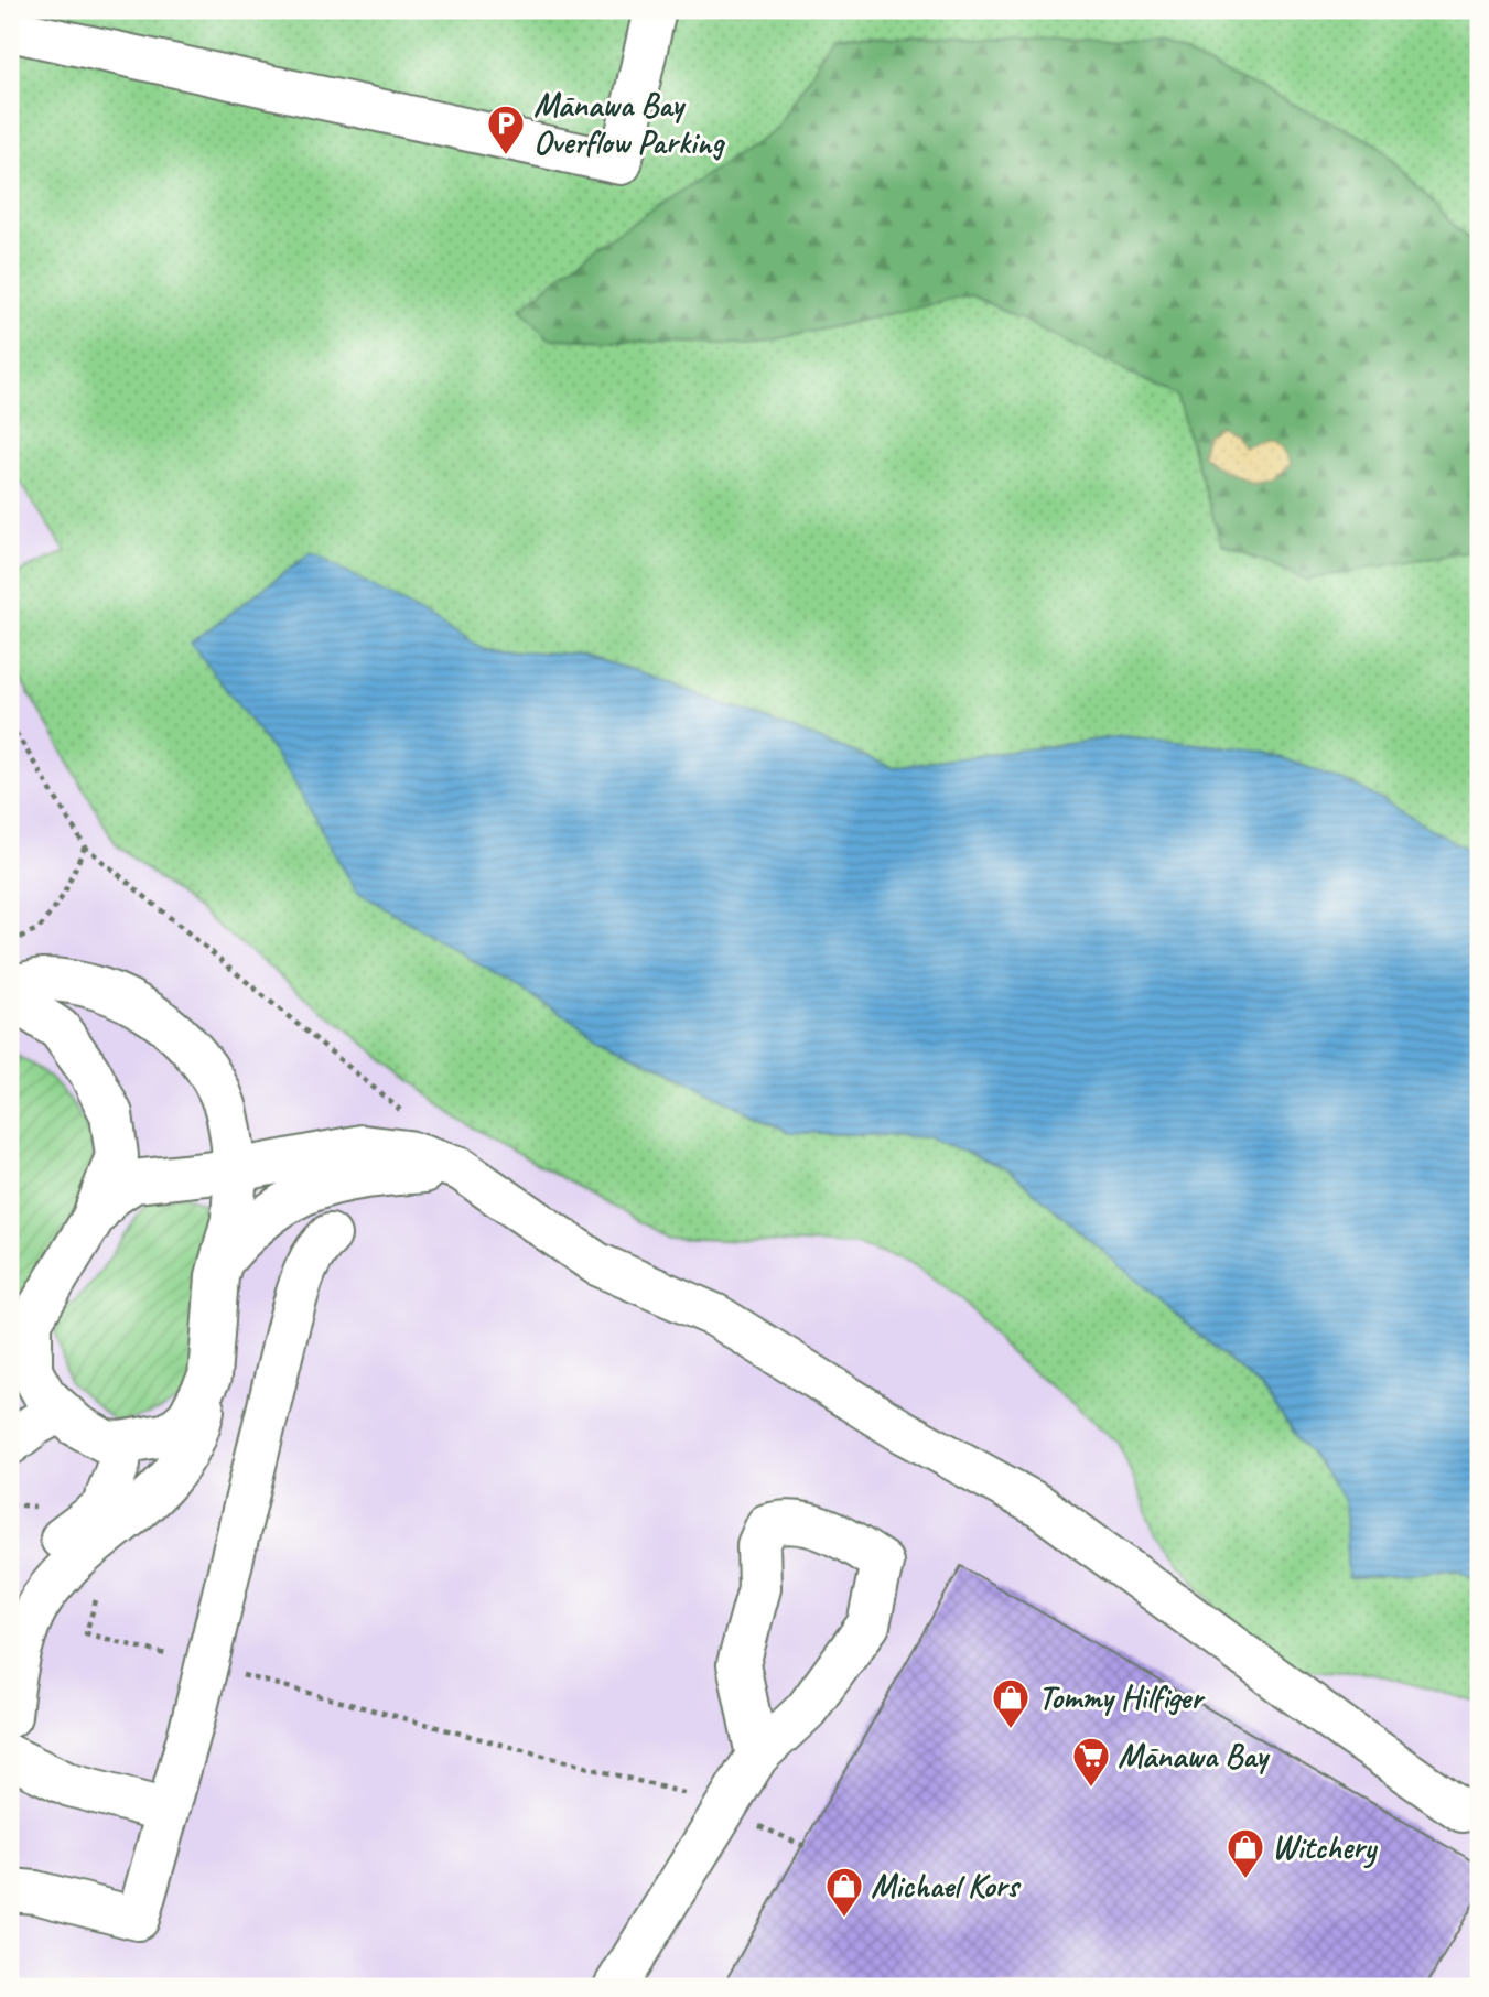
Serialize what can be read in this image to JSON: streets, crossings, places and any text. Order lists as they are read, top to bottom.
{
  "places": {
    "parking": ["Mānawa Bay Overflow Parking"],
    "shop": ["Tommy Hilfiger", "Witchery", "Michael Kors"],
    "supermarket": ["Mānawa Bay"]
  }
}
